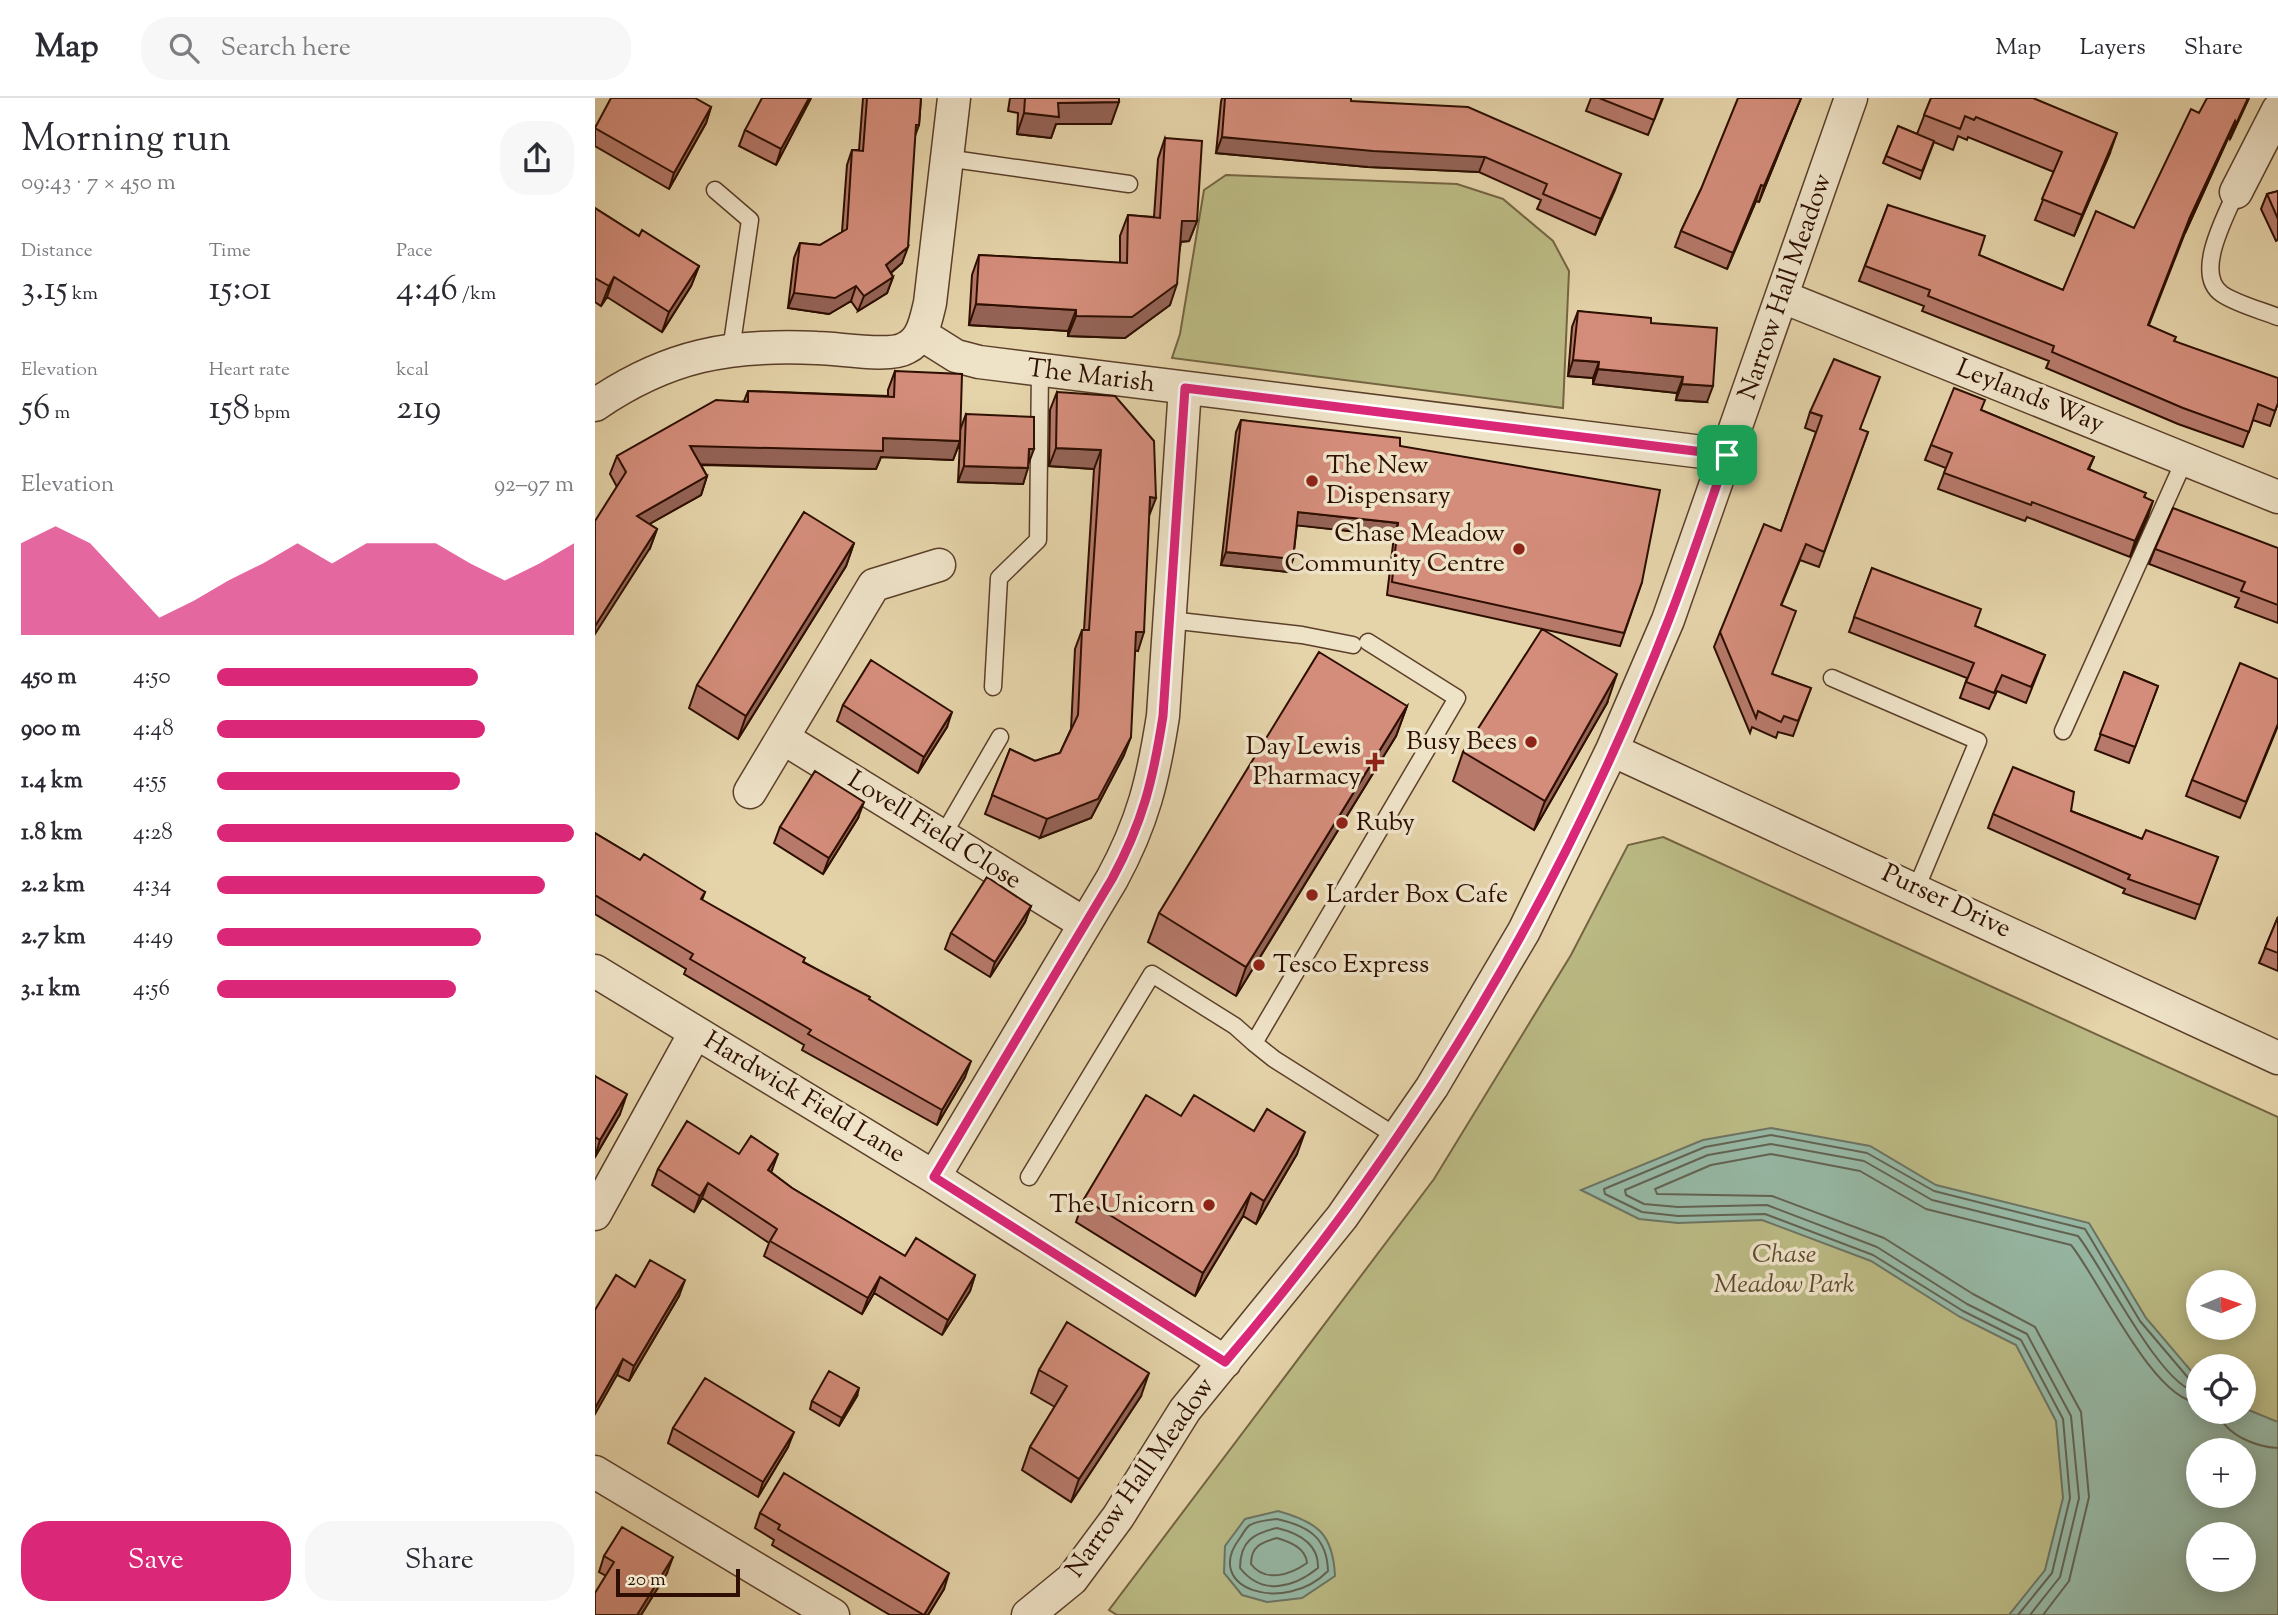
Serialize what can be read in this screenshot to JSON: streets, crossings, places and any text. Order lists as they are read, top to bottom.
{
  "streets": {
    "street": [
      "Narrow Hall Meadow",
      "The Marish",
      "Leylands Way",
      "Lovell Field Close",
      "Purser Drive",
      "Hardwick Field Lane"
    ]
  },
  "crossings": [
    ["Narrow Hall Meadow", "The Marish"],
    ["Narrow Hall Meadow", "Leylands Way"],
    ["Narrow Hall Meadow", "Purser Drive"],
    ["Narrow Hall Meadow", "Hardwick Field Lane"]
  ],
  "parks": ["Chase Meadow Park"],
  "places": {
    "other": [
      "The New Dispensary",
      "Chase Meadow Community Centre",
      "Busy Bees",
      "Ruby",
      "Larder Box Cafe",
      "Tesco Express",
      "The Unicorn"
    ],
    "health": ["Day Lewis Pharmacy"]
  },
  "scale_bar": "20 m",
  "north": "right",
  "page": {
    "header": "Map",
    "search": "Search here",
    "nav": ["Map", "Layers", "Share"],
    "heading": ["Morning run", "09:43 · 7 × 450 m"],
    "stats": [
      ["Distance", "3.15 km"],
      ["Time", "15:01"],
      ["Pace", "4:46 /km"],
      ["Elevation", "56 m"],
      ["Heart rate", "158 bpm"],
      ["kcal", "219"]
    ],
    "chart": ["Elevation", "92–97 m"],
    "list": [
      {
        "name": "450 m",
        "note": "4:50"
      },
      {
        "name": "900 m",
        "note": "4:48"
      },
      {
        "name": "1.4 km",
        "note": "4:55"
      },
      {
        "name": "1.8 km",
        "note": "4:28"
      },
      {
        "name": "2.2 km",
        "note": "4:34"
      },
      {
        "name": "2.7 km",
        "note": "4:49"
      },
      {
        "name": "3.1 km",
        "note": "4:56"
      }
    ],
    "map_buttons": ["+", "−"],
    "buttons": ["Save", "Share"],
    "scale": "20 m"
  }
}
